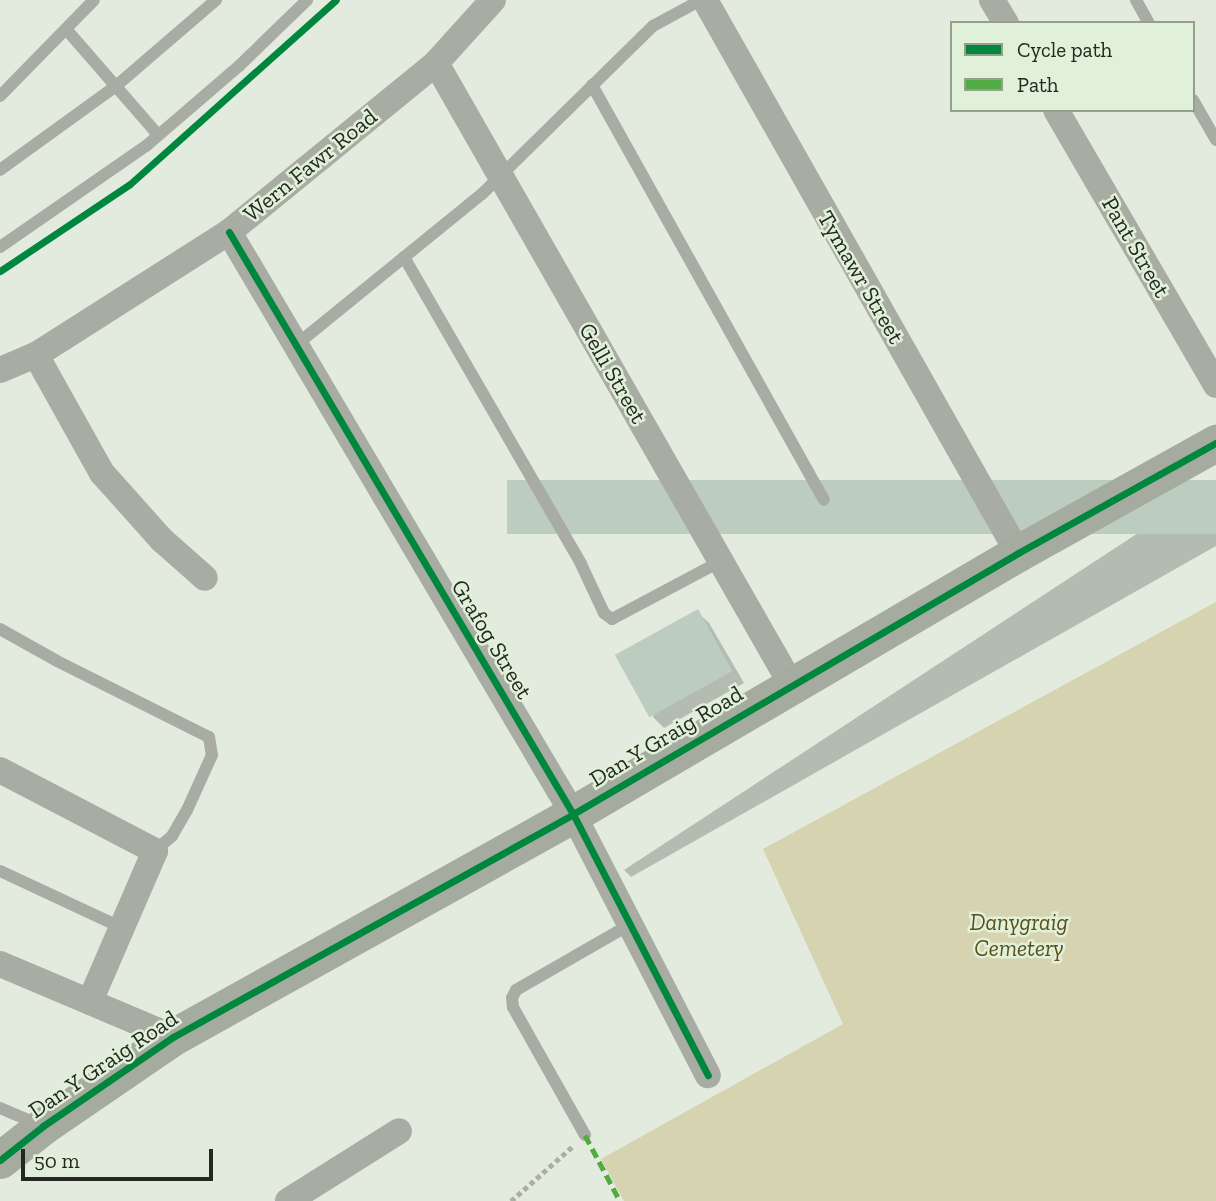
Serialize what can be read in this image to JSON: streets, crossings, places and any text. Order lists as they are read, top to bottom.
{
  "streets": {
    "street": [
      "Wern Fawr Road",
      "Pant Street",
      "Tymawr Street",
      "Gelli Street",
      "Grafog Street",
      "Dan Y Graig Road"
    ]
  },
  "crossings": [
    ["Wern Fawr Road", "Gelli Street"],
    ["Wern Fawr Road", "Grafog Street"],
    ["Tymawr Street", "Dan Y Graig Road"],
    ["Gelli Street", "Dan Y Graig Road"],
    ["Grafog Street", "Dan Y Graig Road"]
  ],
  "parks": ["Danygraig Cemetery"],
  "legend": ["Cycle path", "Path"],
  "scale_bar": "50 m"
}
